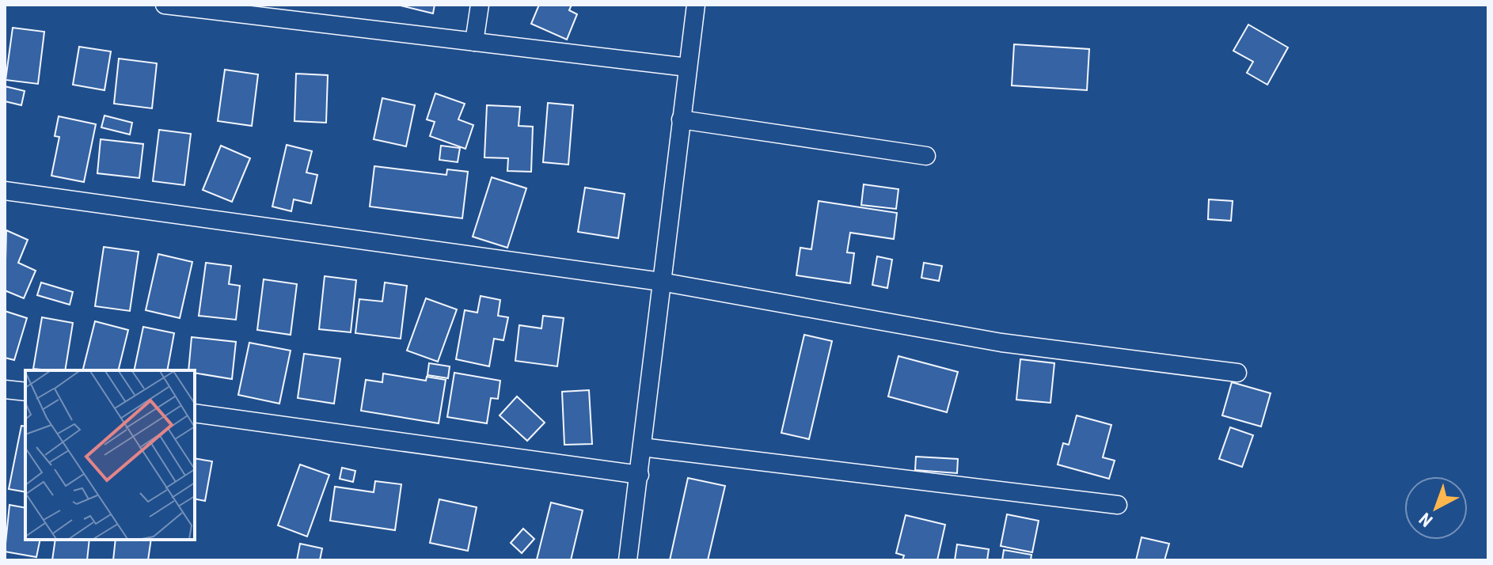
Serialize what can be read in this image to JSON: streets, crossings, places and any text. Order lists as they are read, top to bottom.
{
  "north": "bottom left"
}
